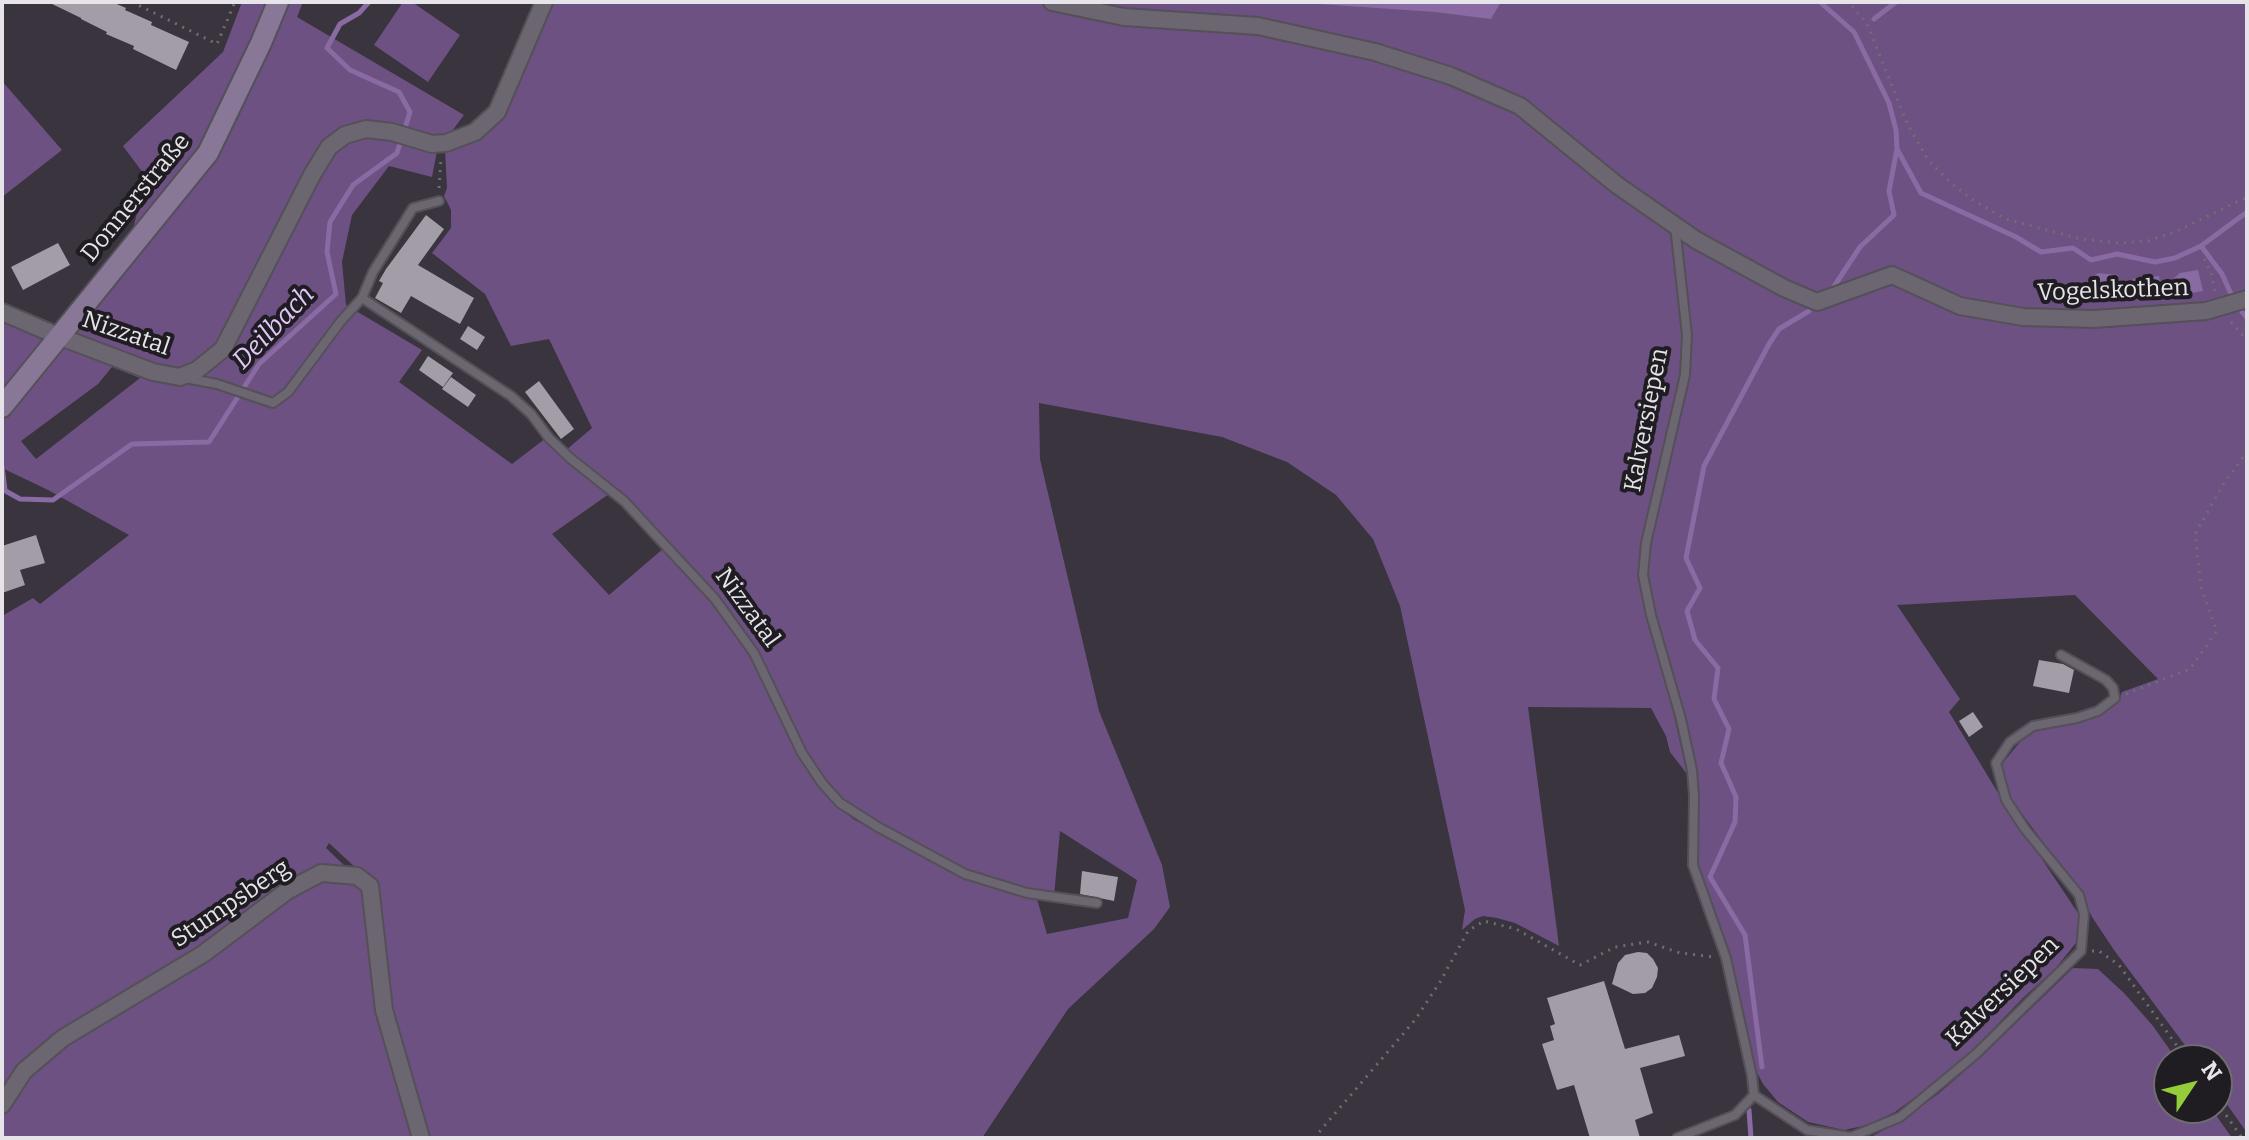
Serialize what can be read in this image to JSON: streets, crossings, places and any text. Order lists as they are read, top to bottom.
{
  "streets": {
    "main road": ["Donnerstraße"],
    "street": ["Vogelskothen", "Nizzatal", "Stumpsberg"],
    "lane": ["Kalversiepen"]
  },
  "crossings": [
    ["Donnerstraße", "Nizzatal"],
    ["Vogelskothen", "Kalversiepen"]
  ],
  "water": ["Deilbach"],
  "north": "top right"
}
